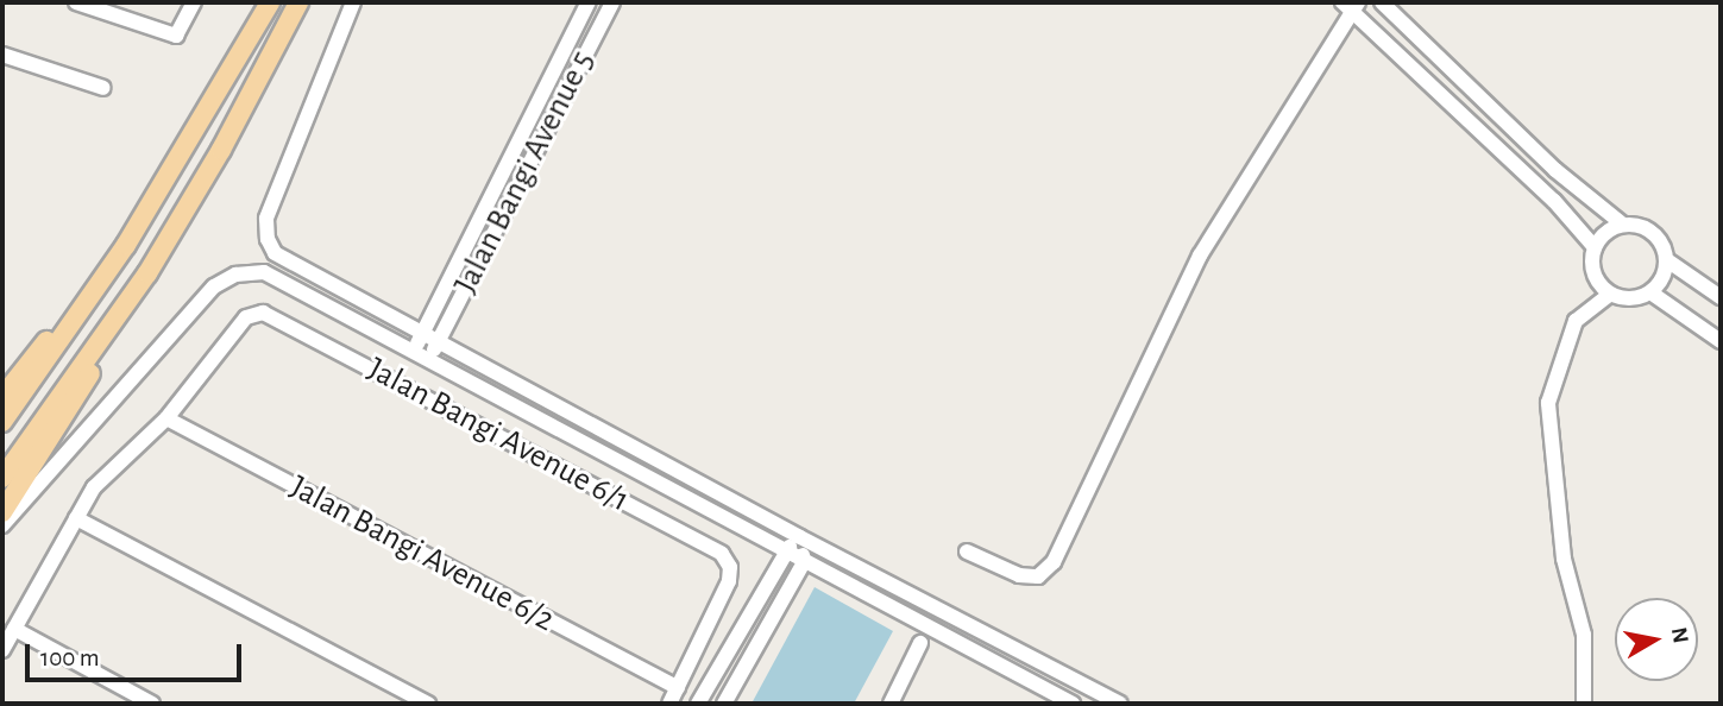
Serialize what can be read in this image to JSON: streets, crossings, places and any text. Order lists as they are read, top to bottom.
{
  "streets": {
    "street": ["Jalan Bangi Avenue 5", "Jalan Bangi Avenue 6/1", "Jalan Bangi Avenue 6/2"]
  },
  "crossings": [
    ["Jalan Bangi Avenue 6/1", "Jalan Bangi Avenue 6/2"]
  ],
  "scale_bar": "100 m",
  "north": "right"
}
